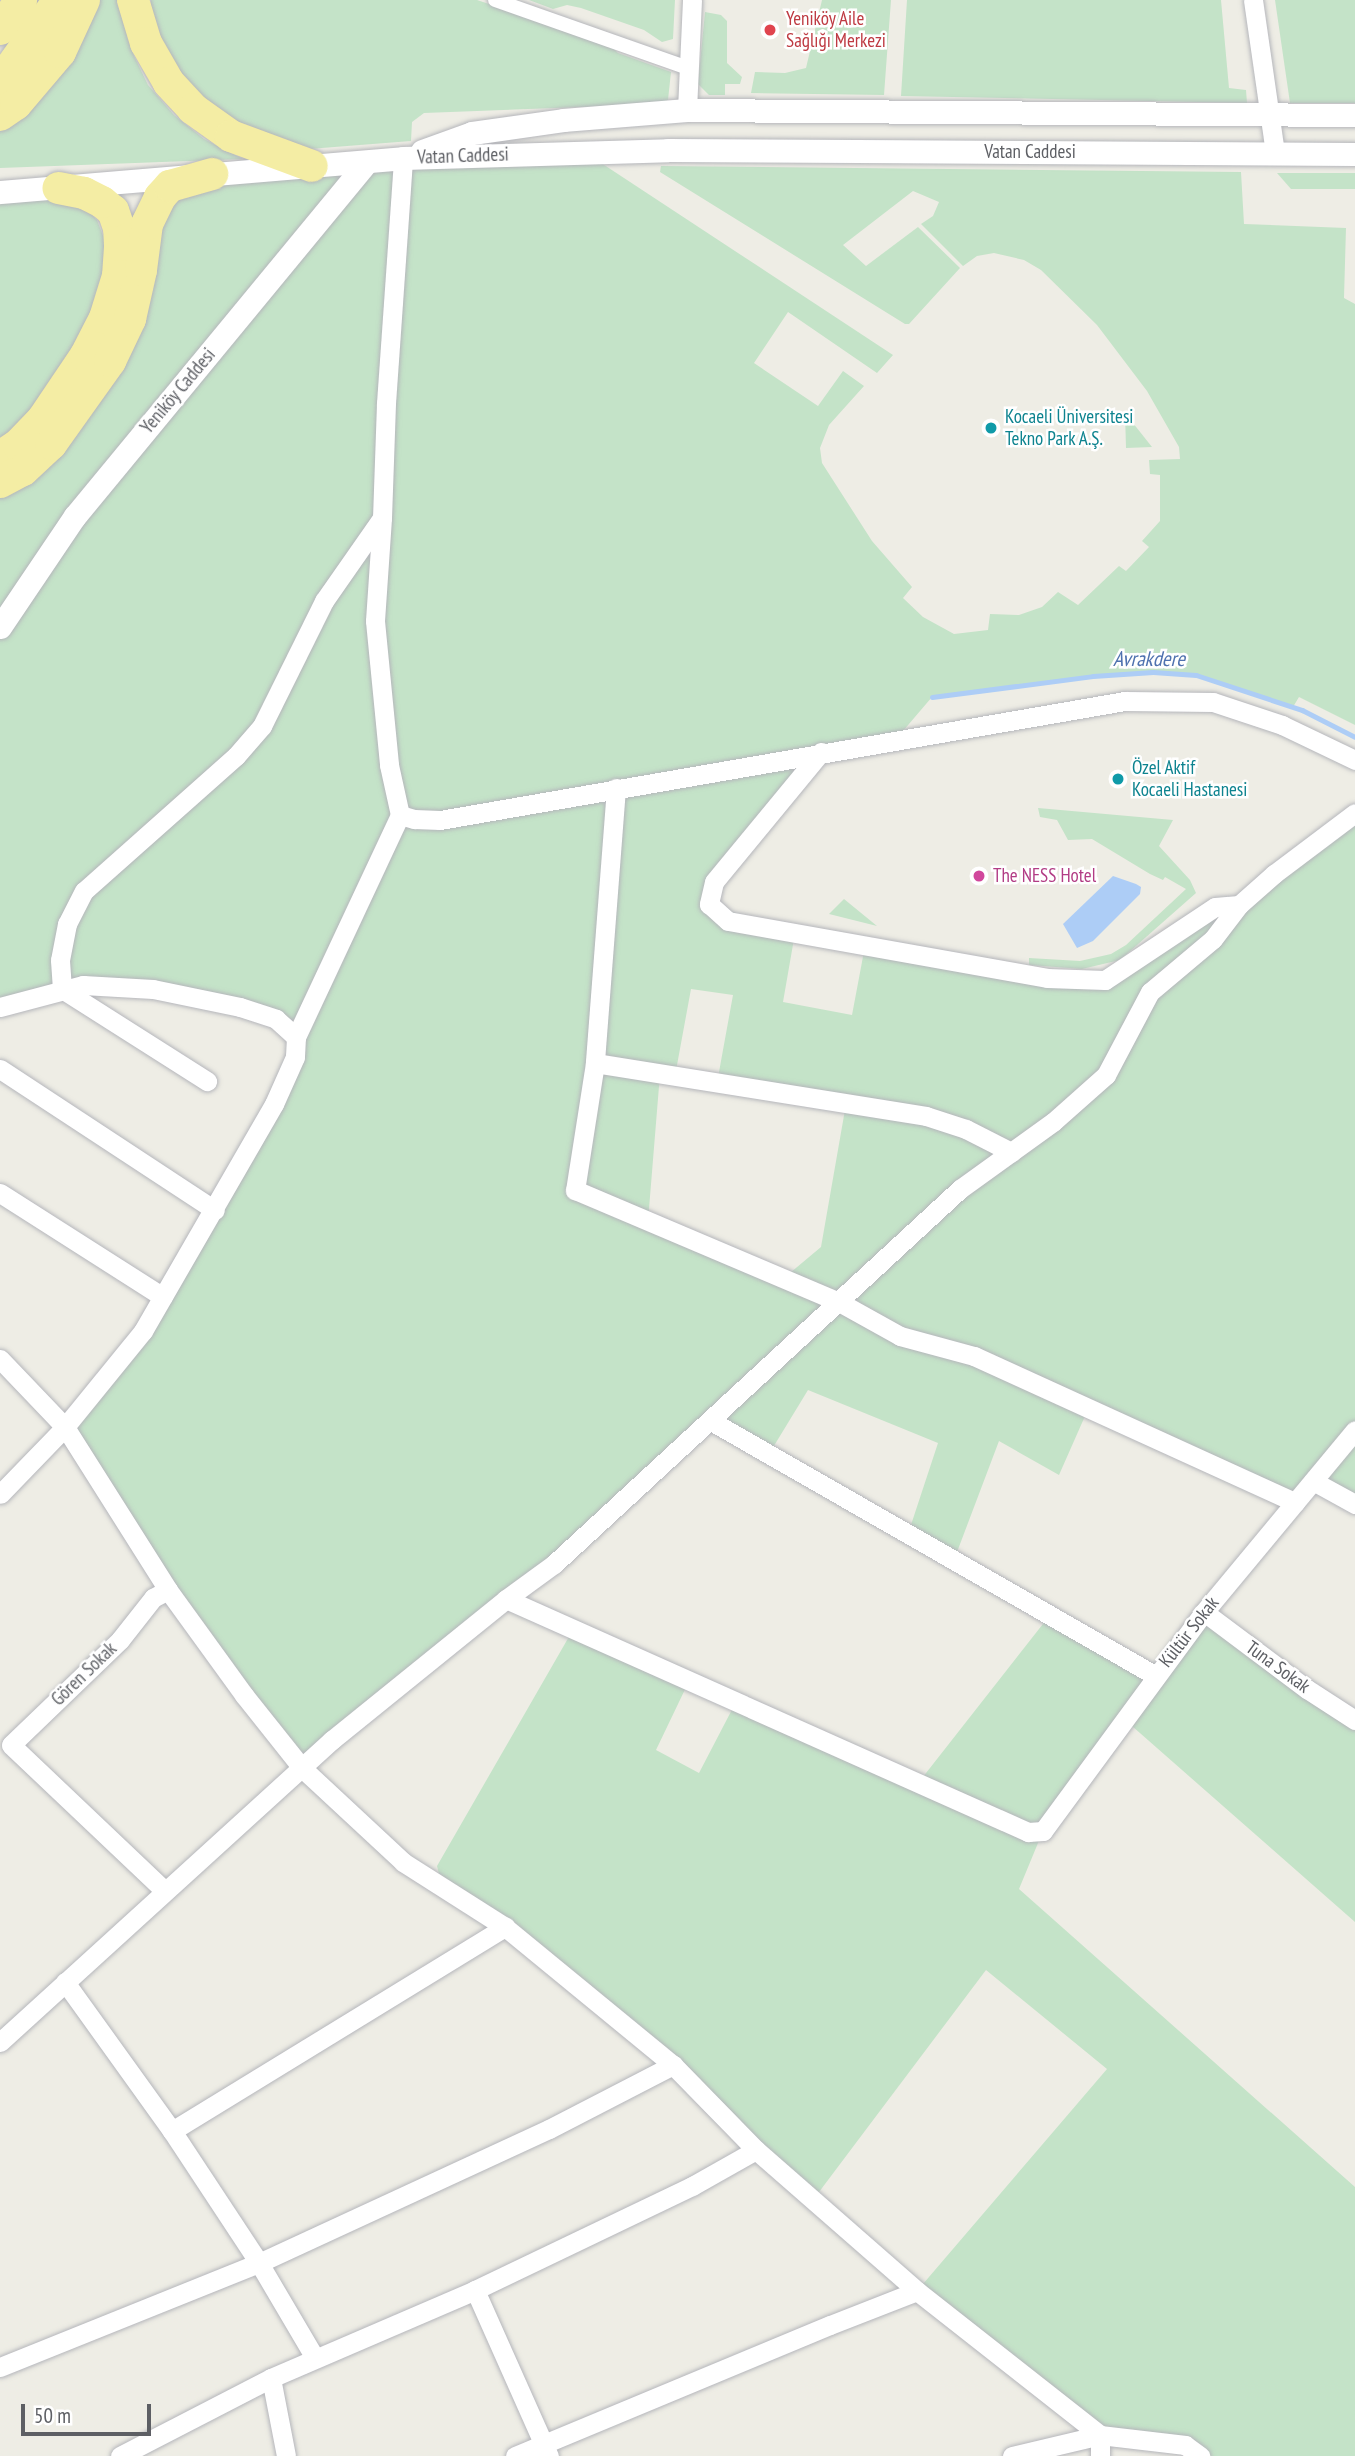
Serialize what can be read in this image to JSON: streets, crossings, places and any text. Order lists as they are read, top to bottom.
{
  "streets": {
    "street": [
      "Vatan Caddesi",
      "Yeniköy Caddesi",
      "Kültür Sokak",
      "Tuna Sokak",
      "Gören Sokak"
    ]
  },
  "crossings": [
    ["Kültür Sokak", "Tuna Sokak"]
  ],
  "water": ["Avrakdere"],
  "places": [
    "Yeniköy Aile Sağlığı Merkezi",
    "Kocaeli Üniversitesi Tekno Park A.Ş.",
    "Özel Aktif Kocaeli Hastanesi",
    "The NESS Hotel"
  ],
  "scale_bar": "50 m"
}
